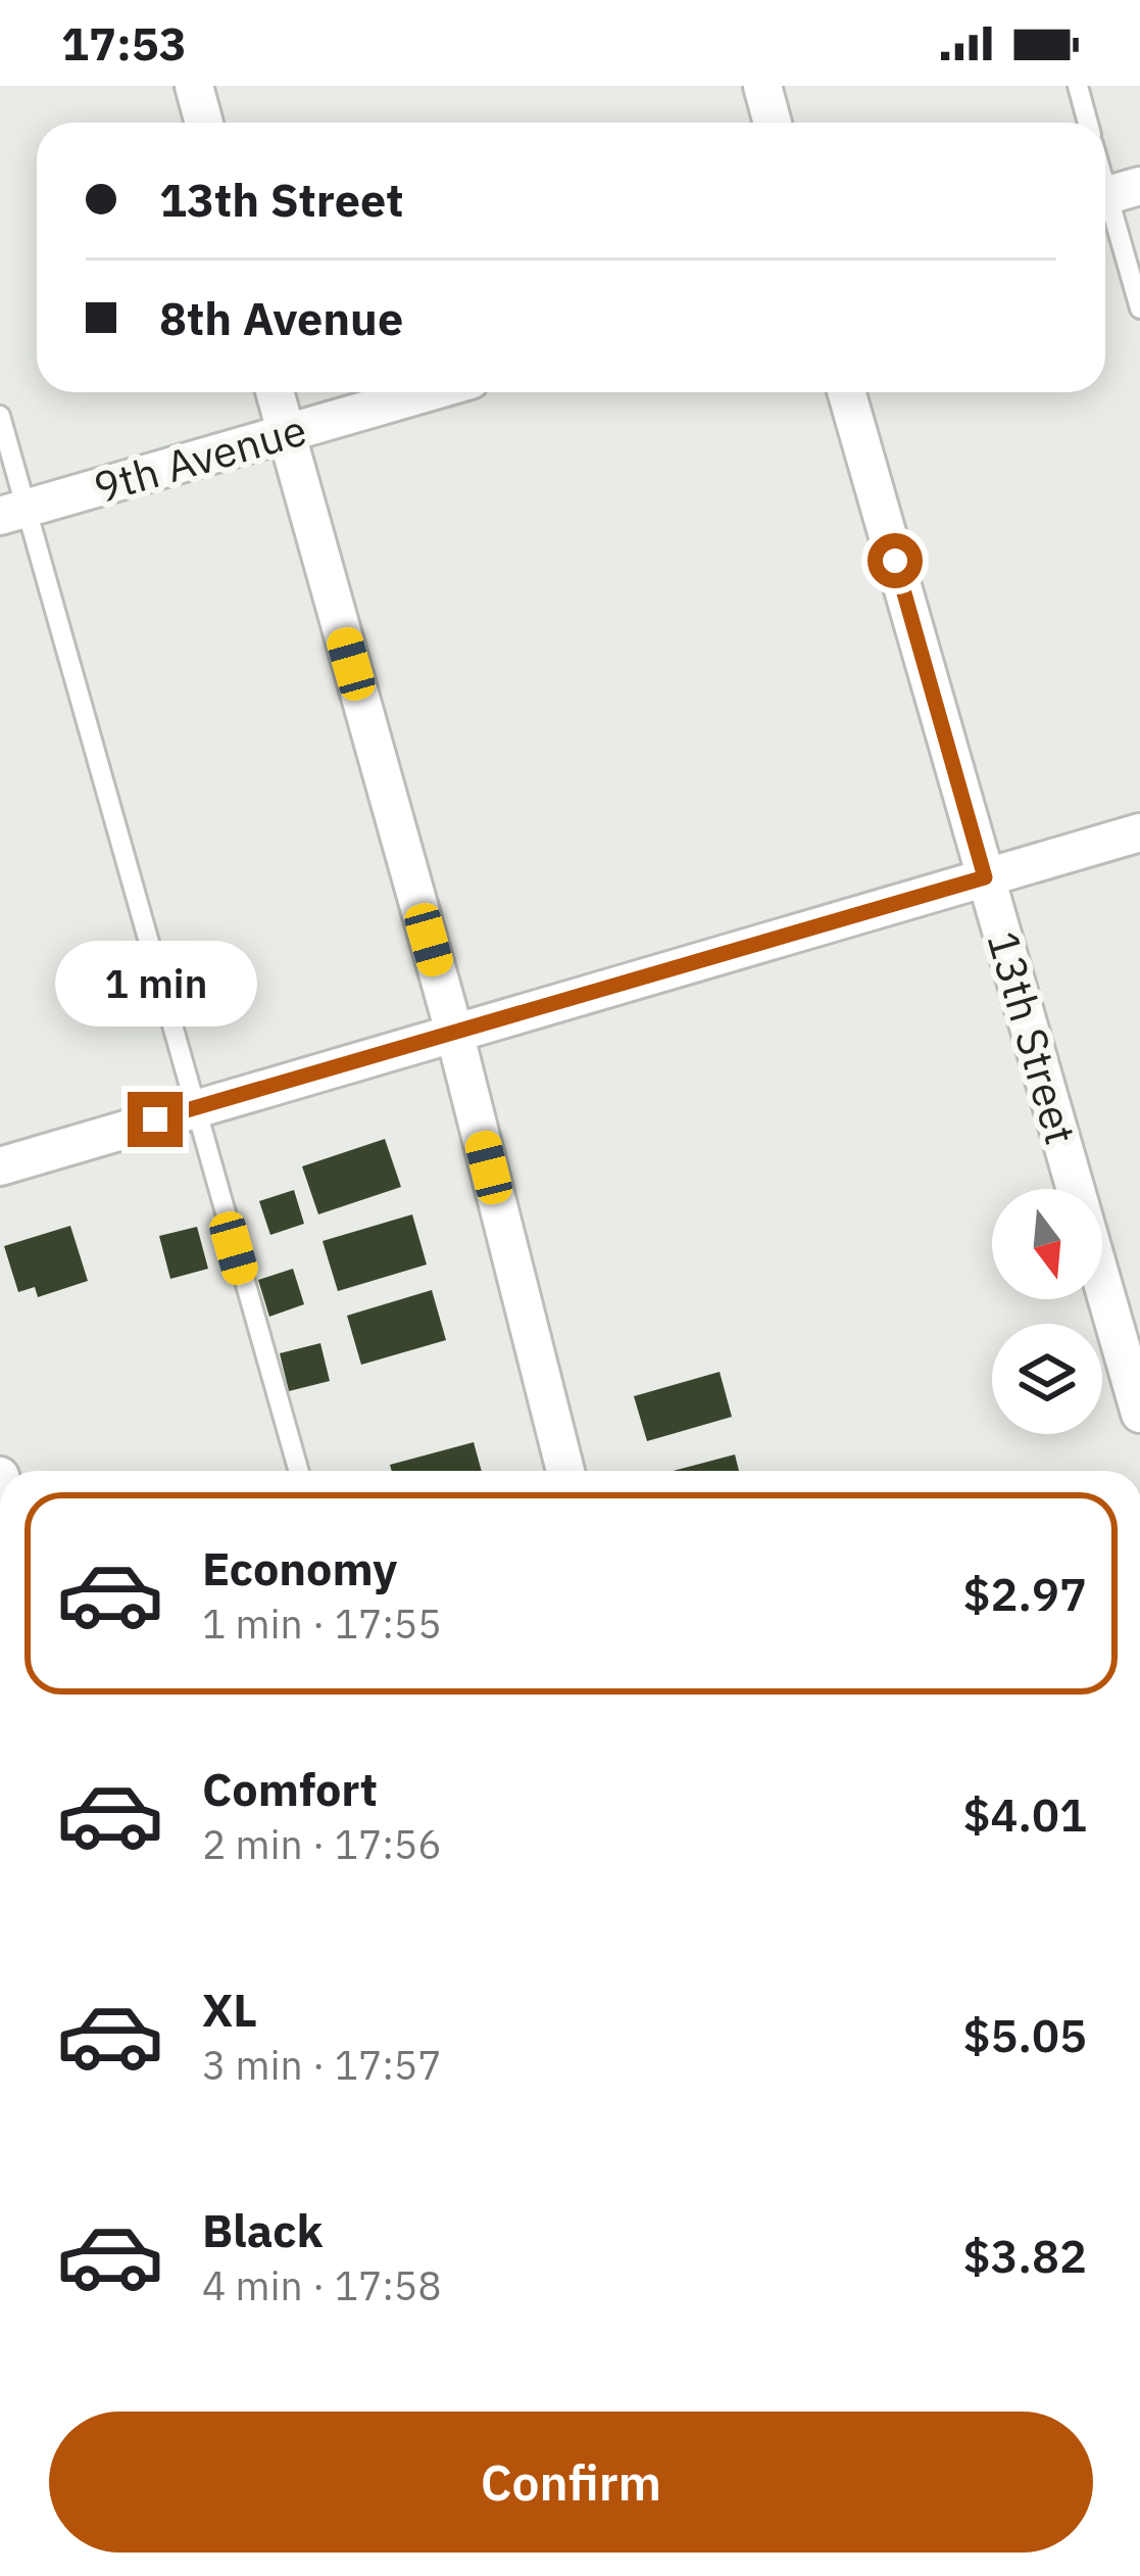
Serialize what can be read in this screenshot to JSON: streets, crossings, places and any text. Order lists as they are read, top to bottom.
{
  "streets": {
    "street": ["9th Avenue", "13th Street"]
  },
  "north": "bottom",
  "page": {
    "status": "17:53",
    "banner": ["13th Street", "8th Avenue"],
    "bubble": "1 min",
    "list": [
      {
        "name": "Economy",
        "note": "1 min · 17:55",
        "value": "$2.97"
      },
      {
        "name": "Comfort",
        "note": "2 min · 17:56",
        "value": "$4.01"
      },
      {
        "name": "XL",
        "note": "3 min · 17:57",
        "value": "$5.05"
      },
      {
        "name": "Black",
        "note": "4 min · 17:58",
        "value": "$3.82"
      }
    ],
    "buttons": "Confirm"
  }
}
